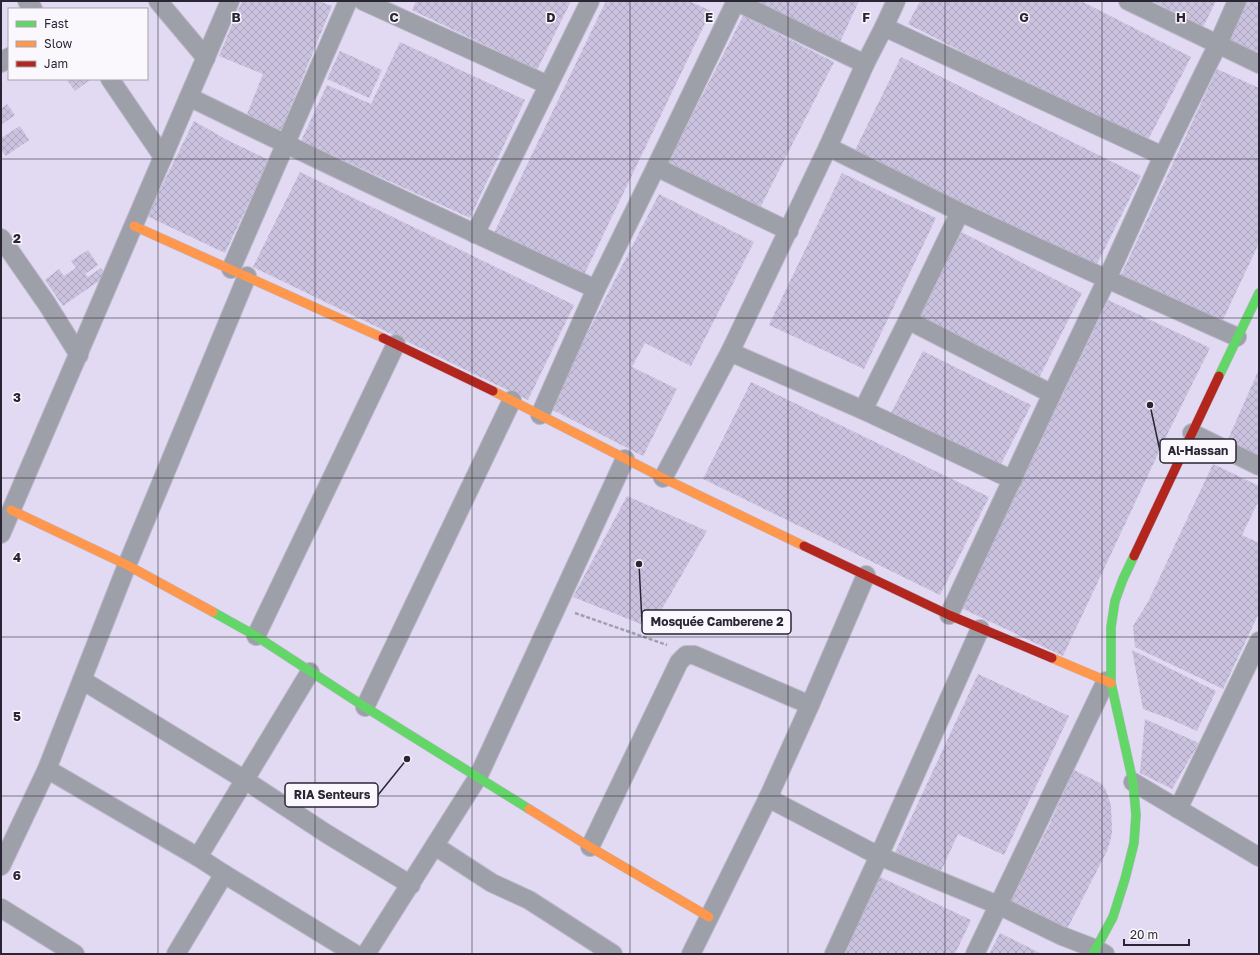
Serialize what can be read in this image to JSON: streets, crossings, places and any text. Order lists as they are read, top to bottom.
{
  "places": ["Al-Hassan", "Mosquée Camberene 2", "RIA Senteurs"],
  "legend": ["Fast", "Slow", "Jam"],
  "scale_bar": "20 m",
  "grid": {
    "columns": [
      "B",
      "C",
      "D",
      "E",
      "F",
      "G",
      "H"
    ],
    "rows": [
      "2",
      "3",
      "4",
      "5",
      "6"
    ]
  }
}
